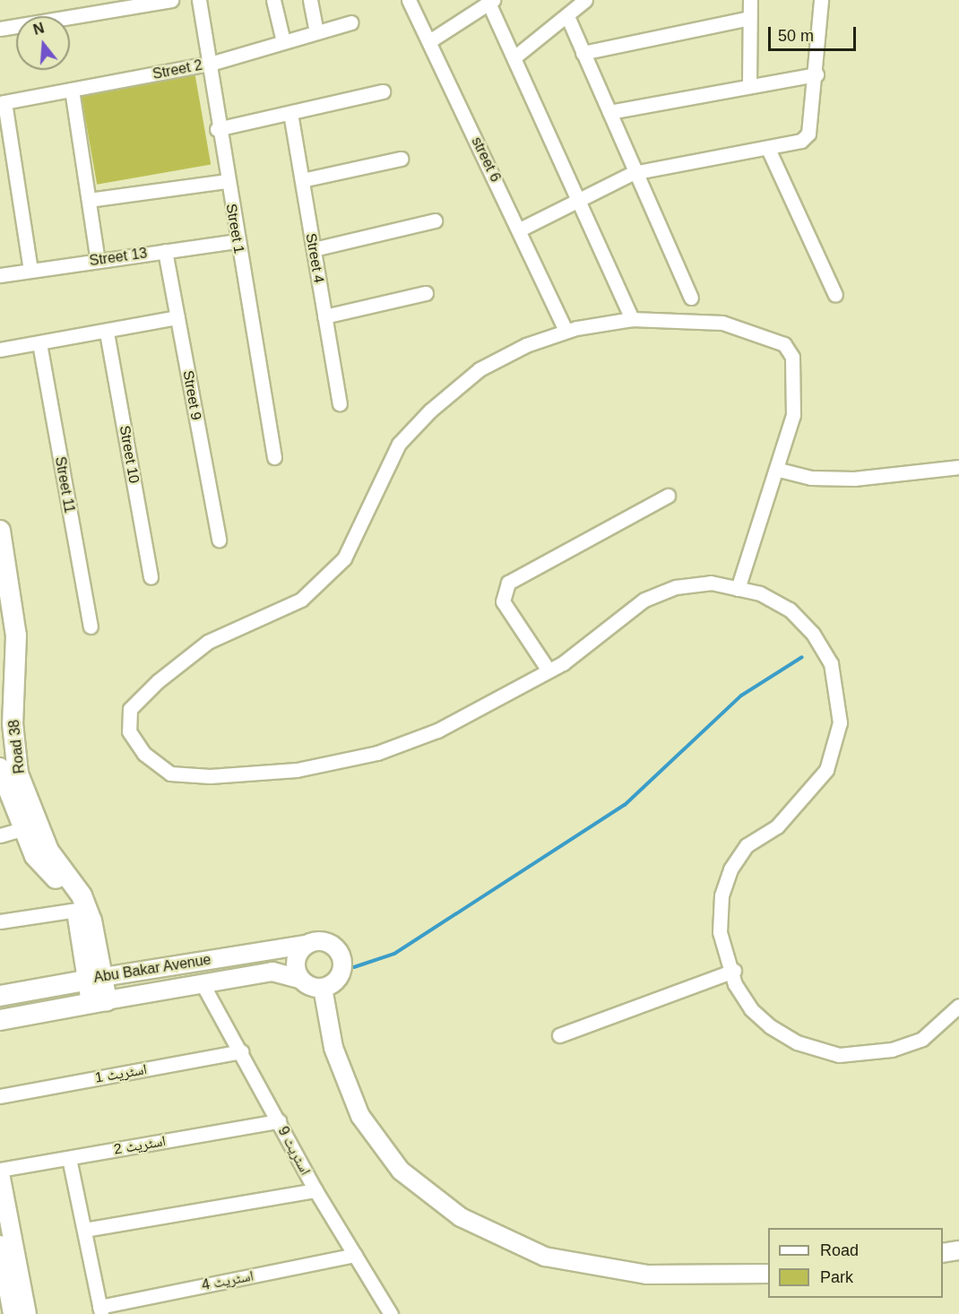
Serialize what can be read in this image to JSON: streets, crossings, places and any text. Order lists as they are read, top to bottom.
{
  "streets": {
    "main road": ["Road 38", "Abu Bakar Avenue"],
    "street": [
      "Street 2",
      "street 6",
      "Street 1",
      "Street 13",
      "Street 4",
      "Street 9",
      "Street 10",
      "Street 11",
      "اسٹریٹ 1",
      "اسٹریٹ 2",
      "اسٹریٹ 9",
      "اسٹریٹ 4"
    ]
  },
  "crossings": [
    ["Street 2", "Street 1"],
    ["Street 1", "Street 13"],
    ["Street 13", "Street 9"],
    ["Road 38", "Abu Bakar Avenue"],
    ["Abu Bakar Avenue", "اسٹریٹ 9"],
    ["اسٹریٹ 1", "اسٹریٹ 9"],
    ["اسٹریٹ 2", "اسٹریٹ 9"],
    ["اسٹریٹ 9", "اسٹریٹ 4"]
  ],
  "legend": ["Road", "Park"],
  "scale_bar": "50 m",
  "north": "top"
}
